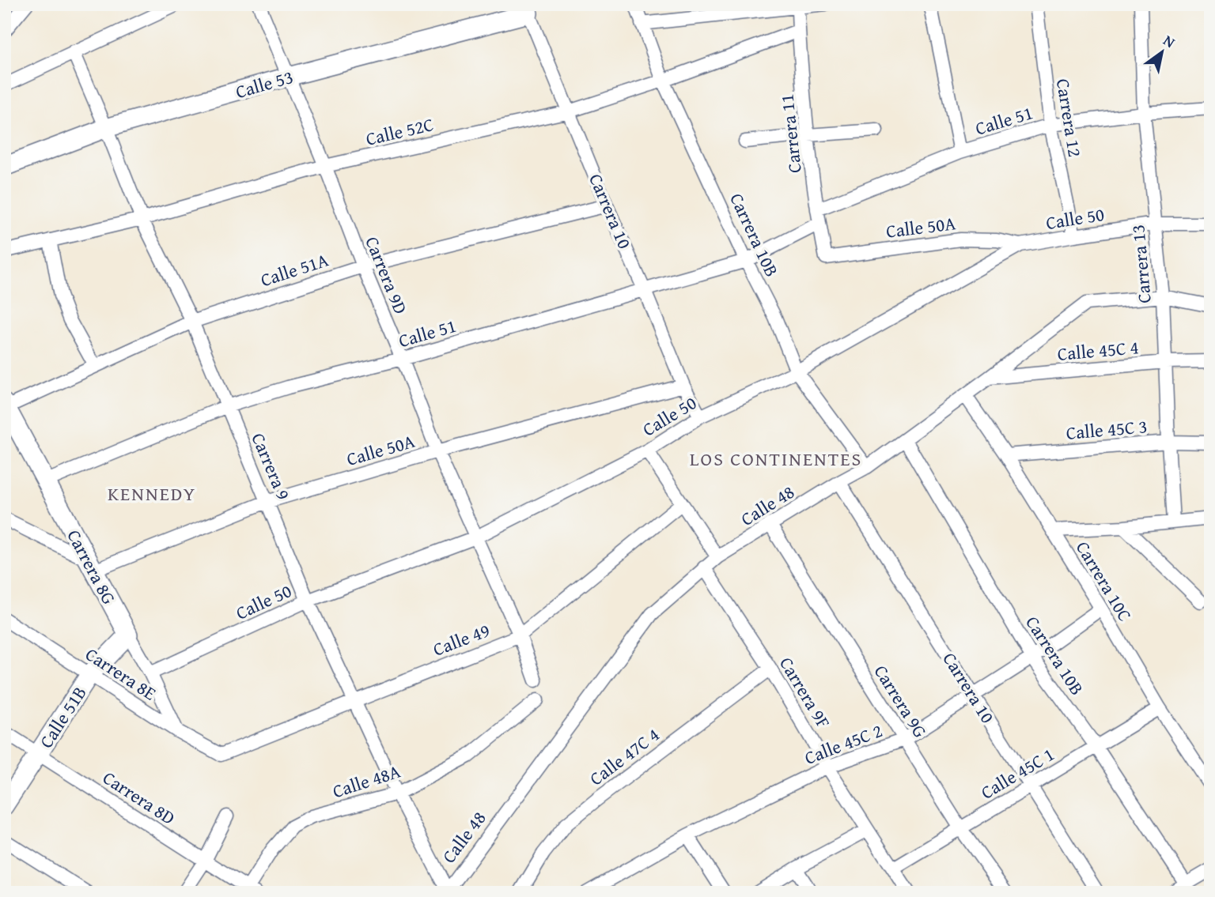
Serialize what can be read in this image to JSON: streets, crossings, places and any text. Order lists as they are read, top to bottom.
{
  "streets": {
    "street": [
      "Calle 53",
      "Carrera 12",
      "Calle 51",
      "Calle 52C",
      "Carrera 11",
      "Carrera 10",
      "Calle 50",
      "Calle 50A",
      "Carrera 10B",
      "Carrera 13",
      "Calle 51A",
      "Carrera 9D",
      "Calle 45C 4",
      "Calle 45C 3",
      "Carrera 9",
      "Calle 48",
      "Carrera 8G",
      "Carrera 10C",
      "Calle 49",
      "Carrera 8E",
      "Carrera 9F",
      "Carrera 9G",
      "Calle 51B",
      "Calle 45C 2",
      "Calle 47C 4",
      "Calle 45C 1",
      "Calle 48A",
      "Carrera 8D"
    ]
  },
  "crossings": [
    ["Calle 53", "Carrera 10"],
    ["Calle 53", "Carrera 9D"],
    ["Calle 53", "Carrera 9"],
    ["Carrera 12", "Calle 51"],
    ["Carrera 12", "Calle 50"],
    ["Calle 51", "Carrera 11"],
    ["Calle 51", "Carrera 10"],
    ["Calle 51", "Carrera 10B"],
    ["Calle 51", "Carrera 13"],
    ["Calle 51", "Carrera 9D"],
    ["Calle 51", "Carrera 9"],
    ["Calle 51", "Carrera 8G"],
    ["Calle 52C", "Carrera 11"],
    ["Calle 52C", "Carrera 10"],
    ["Calle 52C", "Carrera 10B"],
    ["Calle 52C", "Carrera 9D"],
    ["Calle 52C", "Carrera 9"],
    ["Carrera 11", "Calle 50A"],
    ["Carrera 10", "Calle 50"],
    ["Carrera 10", "Calle 50A"],
    ["Carrera 10", "Calle 51A"],
    ["Carrera 10", "Calle 48"],
    ["Carrera 10", "Calle 45C 2"],
    ["Carrera 10", "Calle 45C 1"],
    ["Calle 50", "Calle 50A"],
    ["Calle 50", "Carrera 10B"],
    ["Calle 50", "Carrera 13"],
    ["Calle 50", "Carrera 9D"],
    ["Calle 50", "Carrera 9"],
    ["Calle 50", "Carrera 8G"],
    ["Calle 50A", "Carrera 9D"],
    ["Calle 50A", "Carrera 9"],
    ["Calle 50A", "Carrera 8G"],
    ["Carrera 10B", "Calle 48"],
    ["Carrera 10B", "Calle 45C 2"],
    ["Carrera 10B", "Calle 45C 1"],
    ["Carrera 13", "Calle 45C 4"],
    ["Carrera 13", "Calle 45C 3"],
    ["Carrera 13", "Calle 48"],
    ["Calle 51A", "Carrera 9D"],
    ["Calle 51A", "Carrera 9"],
    ["Calle 51A", "Carrera 8G"],
    ["Carrera 9D", "Calle 49"],
    ["Calle 45C 4", "Calle 48"],
    ["Calle 45C 3", "Carrera 10C"],
    ["Carrera 9", "Calle 48"],
    ["Carrera 9", "Calle 49"],
    ["Carrera 9", "Calle 48A"],
    ["Calle 48", "Carrera 10C"],
    ["Calle 48", "Carrera 9F"],
    ["Calle 48", "Carrera 9G"],
    ["Carrera 8G", "Carrera 8E"],
    ["Carrera 8G", "Calle 51B"],
    ["Carrera 10C", "Calle 45C 2"],
    ["Carrera 10C", "Calle 45C 1"],
    ["Calle 49", "Carrera 8E"],
    ["Carrera 8E", "Calle 51B"],
    ["Carrera 9F", "Calle 45C 2"],
    ["Carrera 9F", "Calle 47C 4"],
    ["Carrera 9F", "Calle 45C 1"],
    ["Carrera 9G", "Calle 45C 2"],
    ["Carrera 9G", "Calle 45C 1"],
    ["Calle 51B", "Carrera 8D"],
    ["Calle 48A", "Carrera 8D"]
  ],
  "districts": ["LOS CONTINENTES", "KENNEDY"],
  "north": "top right"
}
